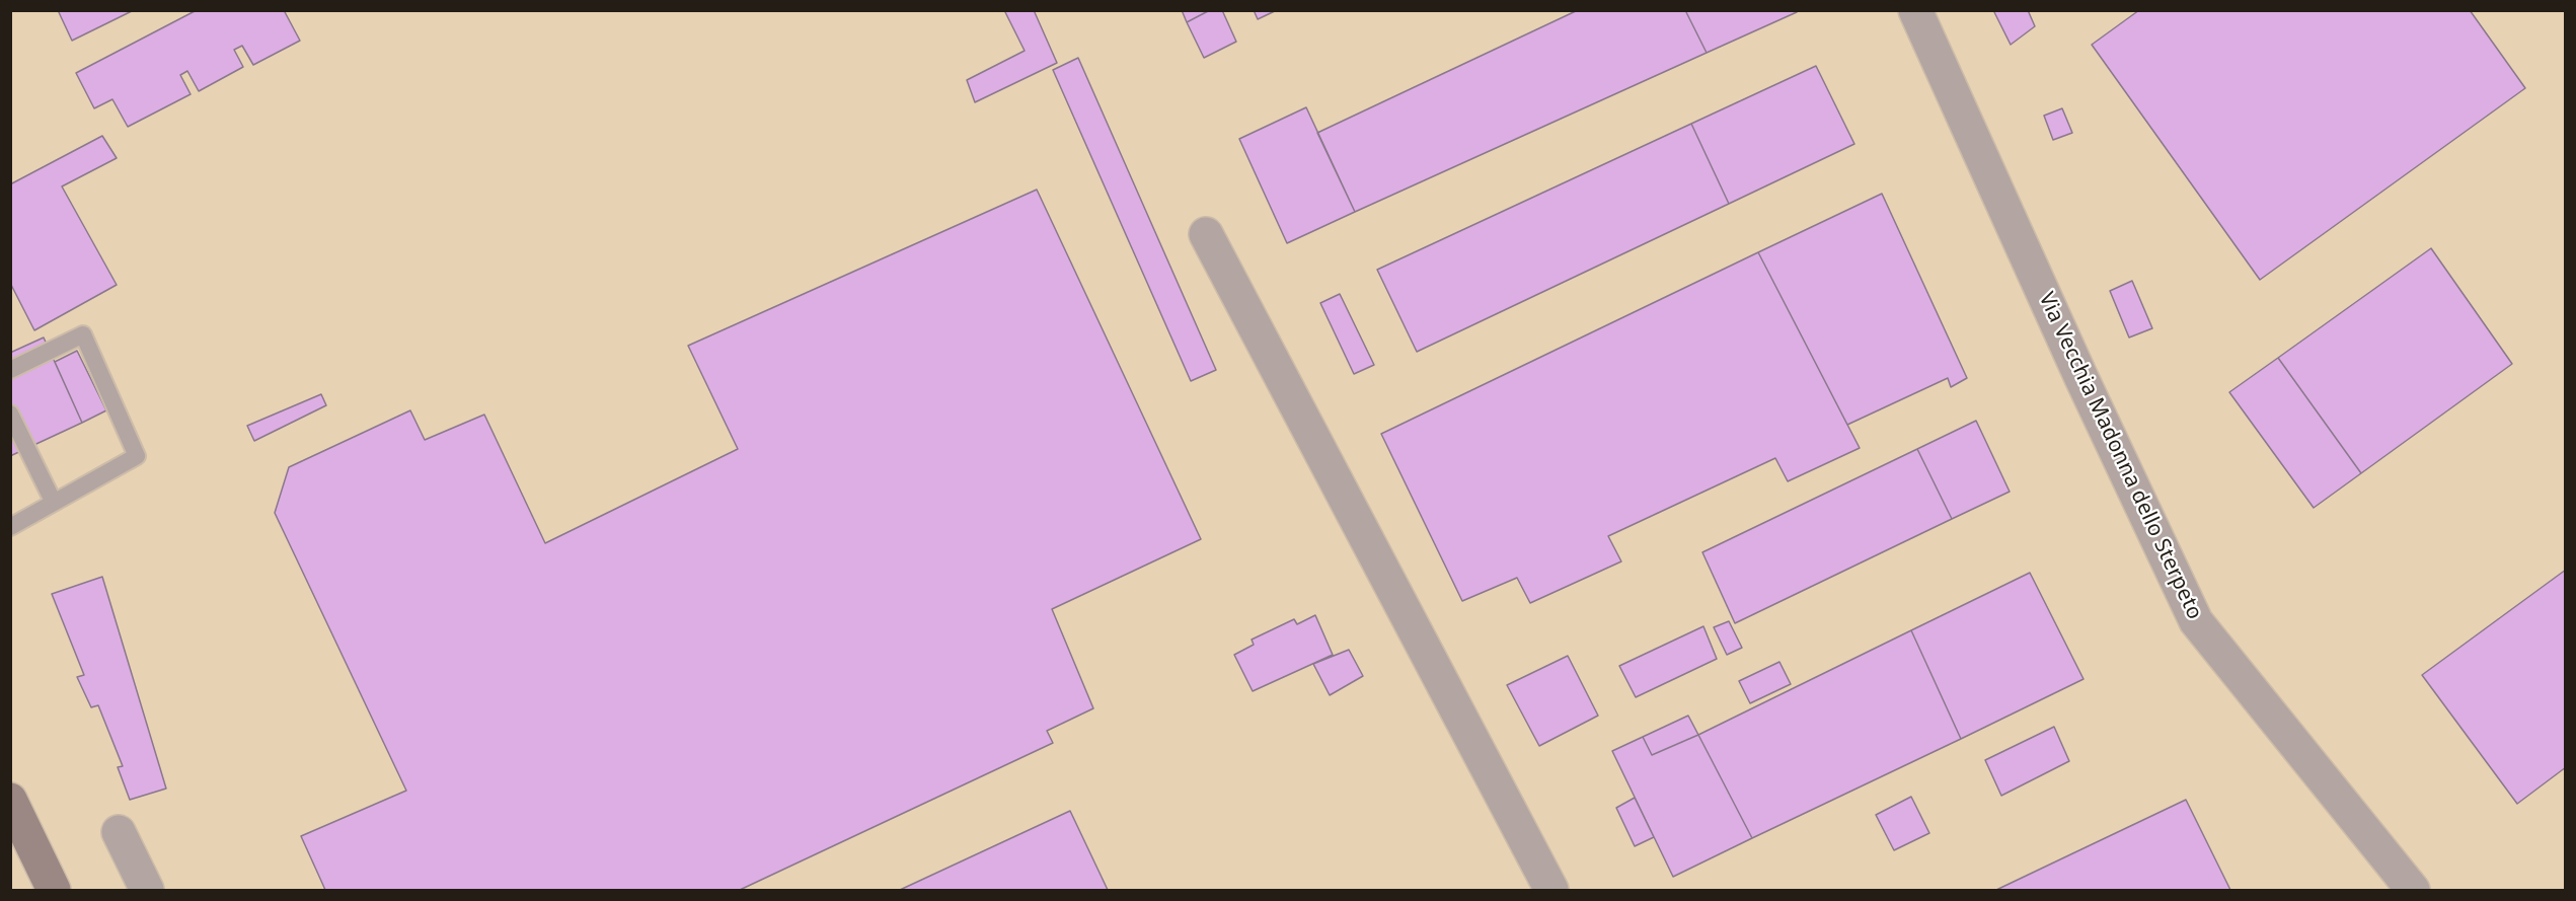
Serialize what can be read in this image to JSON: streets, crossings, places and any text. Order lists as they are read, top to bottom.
{
  "streets": {
    "street": ["Via Vecchia Madonna dello Sterpeto"]
  }
}
